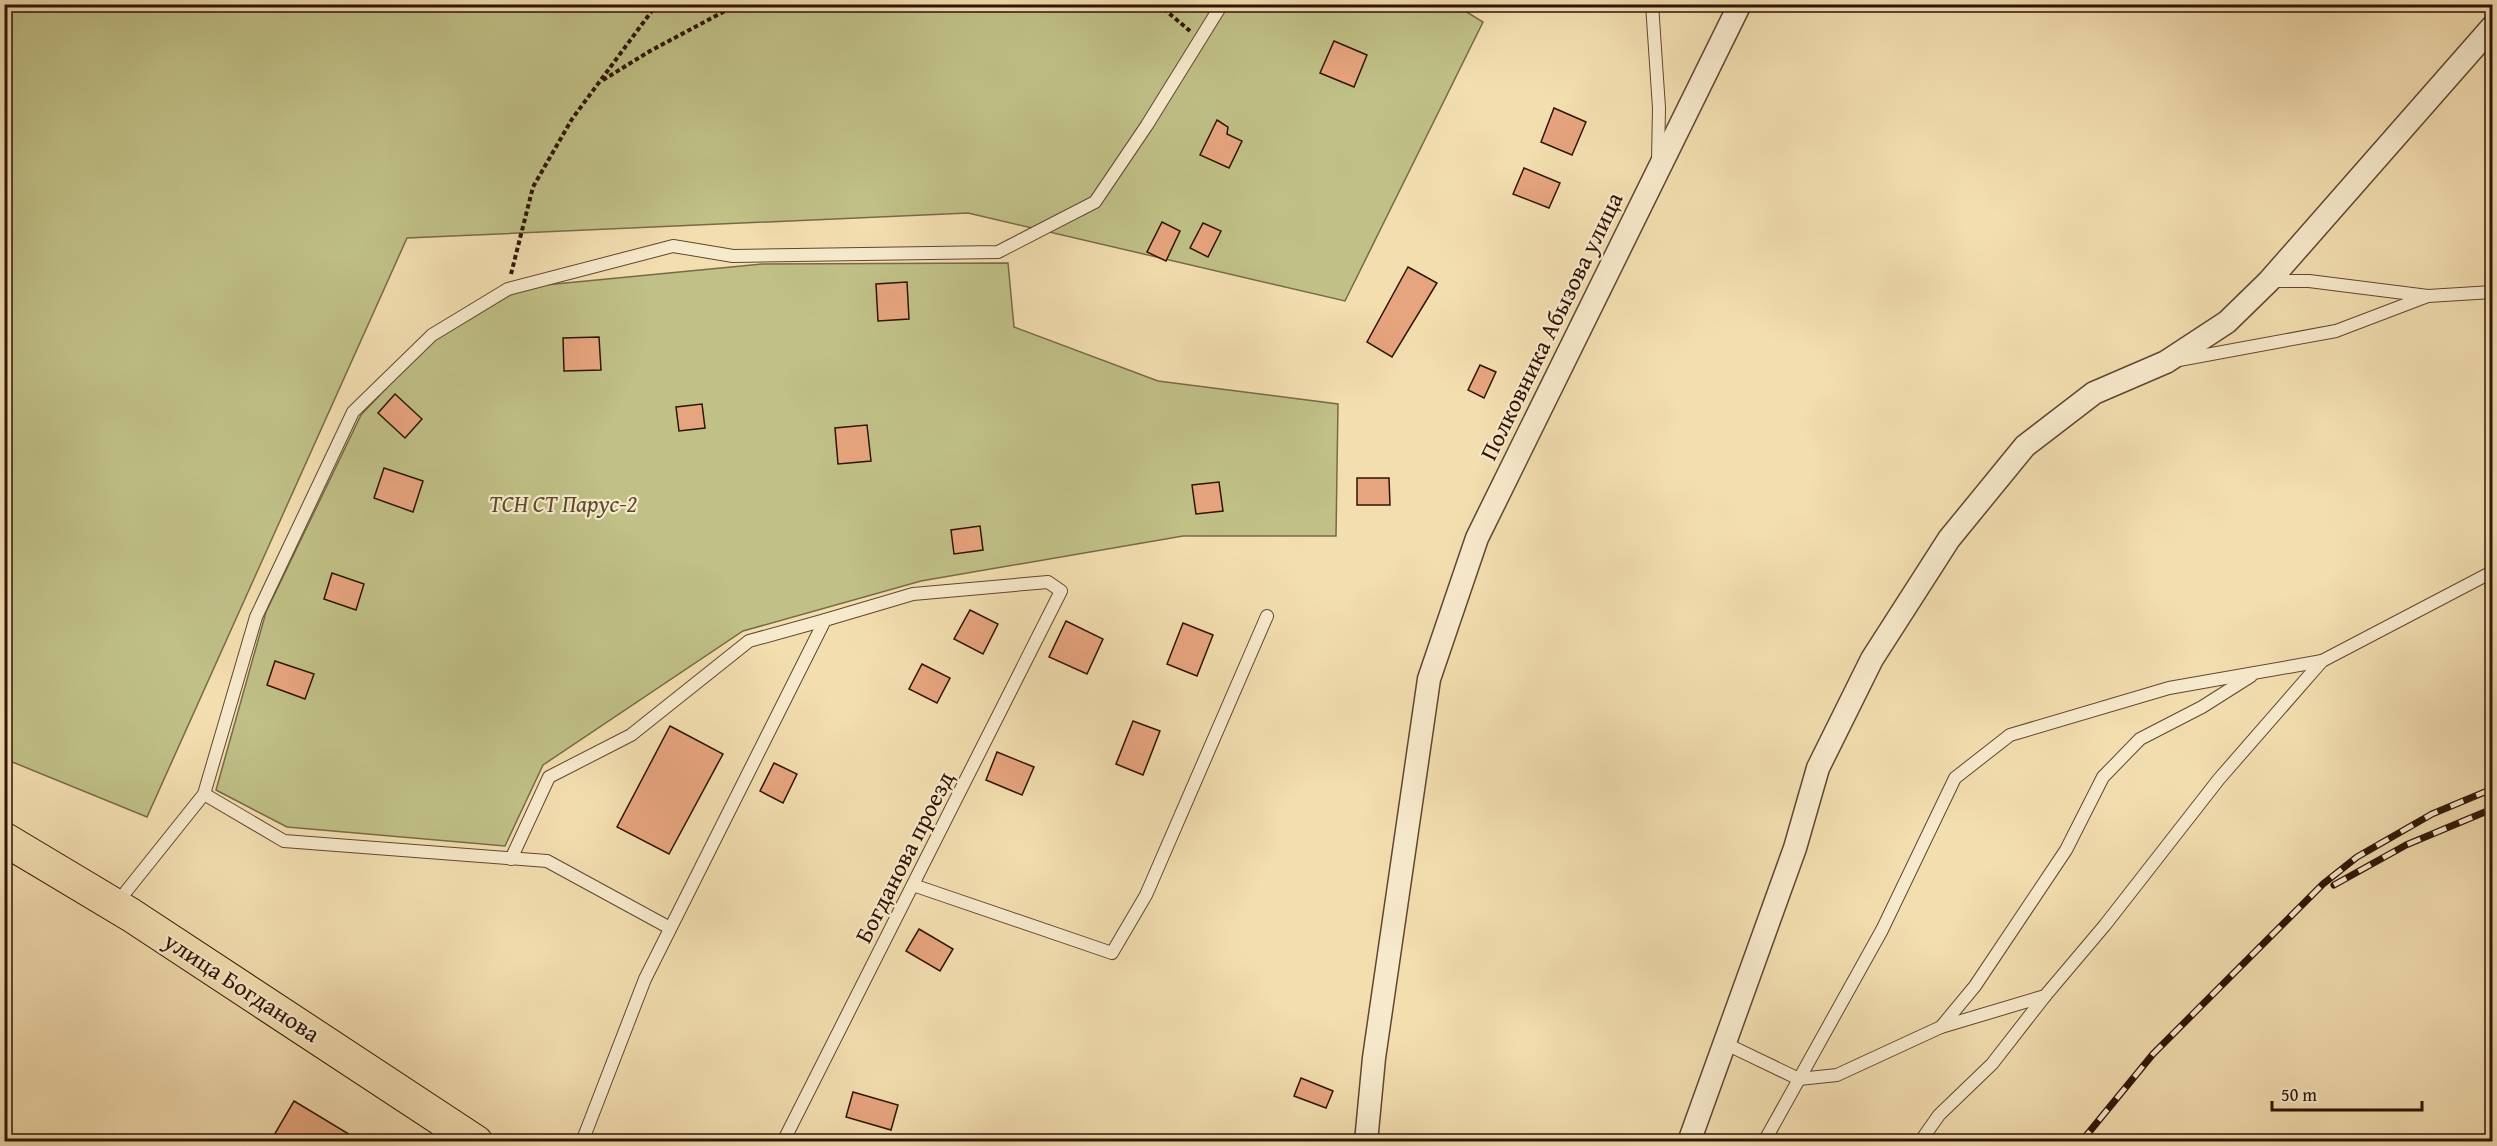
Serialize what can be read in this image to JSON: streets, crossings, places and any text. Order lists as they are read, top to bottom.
{
  "streets": {
    "main road": ["улица Богданова"],
    "street": ["Полковника Абызова улица"],
    "lane": ["Богданова проезд"]
  },
  "parks": ["ТСН СТ Парус-2"],
  "scale_bar": "50 m"
}
